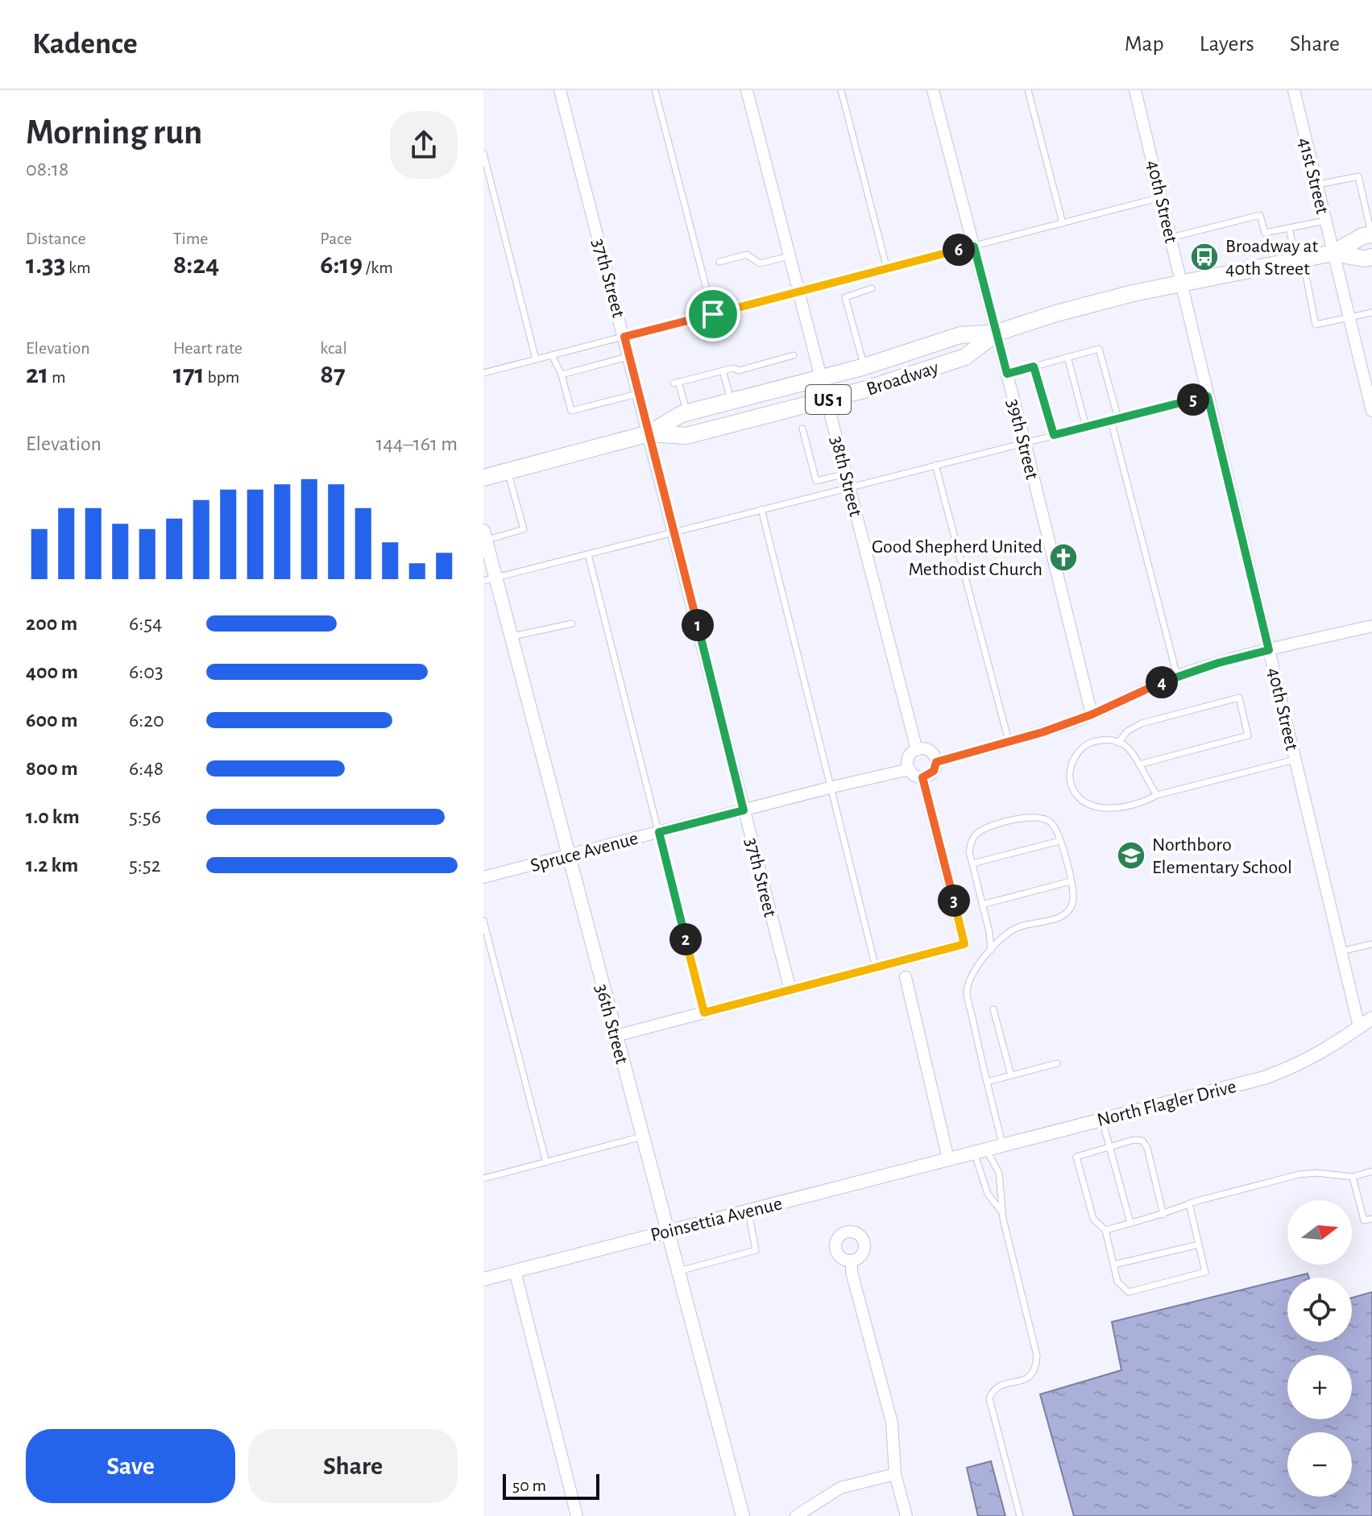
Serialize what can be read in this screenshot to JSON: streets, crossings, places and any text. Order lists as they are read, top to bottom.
{
  "streets": {
    "main road": ["Broadway", "US 1"],
    "street": [
      "41st Street",
      "40th Street",
      "37th Street",
      "39th Street",
      "38th Street",
      "Spruce Avenue",
      "36th Street",
      "North Flagler Drive",
      "Poinsettia Avenue"
    ]
  },
  "crossings": [
    ["41st Street", "Broadway"],
    ["40th Street", "Broadway"],
    ["40th Street", "North Flagler Drive"],
    ["37th Street", "Broadway"],
    ["37th Street", "Spruce Avenue"],
    ["Broadway", "39th Street"],
    ["Broadway", "38th Street"],
    ["38th Street", "Spruce Avenue"],
    ["Spruce Avenue", "36th Street"],
    ["36th Street", "Poinsettia Avenue"],
    ["North Flagler Drive", "Poinsettia Avenue"]
  ],
  "places": {
    "bus stop": ["Broadway at 40th Street"],
    "church": ["Good Shepherd United Methodist Church"],
    "school or university": ["Northboro Elementary School"]
  },
  "scale_bar": "50 m",
  "north": "right",
  "page": {
    "header": "Kadence",
    "nav": ["Map", "Layers", "Share"],
    "heading": ["Morning run", "08:18"],
    "stats": [
      ["Distance", "1.33 km"],
      ["Time", "8:24"],
      ["Pace", "6:19 /km"],
      ["Elevation", "21 m"],
      ["Heart rate", "171 bpm"],
      ["kcal", "87"]
    ],
    "pins": [
      "6",
      "5",
      "1",
      "4",
      "3",
      "2"
    ],
    "chart": ["Elevation", "144–161 m"],
    "list": [
      {
        "name": "200 m",
        "note": "6:54"
      },
      {
        "name": "400 m",
        "note": "6:03"
      },
      {
        "name": "600 m",
        "note": "6:20"
      },
      {
        "name": "800 m",
        "note": "6:48"
      },
      {
        "name": "1.0 km",
        "note": "5:56"
      },
      {
        "name": "1.2 km",
        "note": "5:52"
      }
    ],
    "map_buttons": ["+", "−"],
    "buttons": ["Save", "Share"],
    "scale": "50 m"
  }
}
